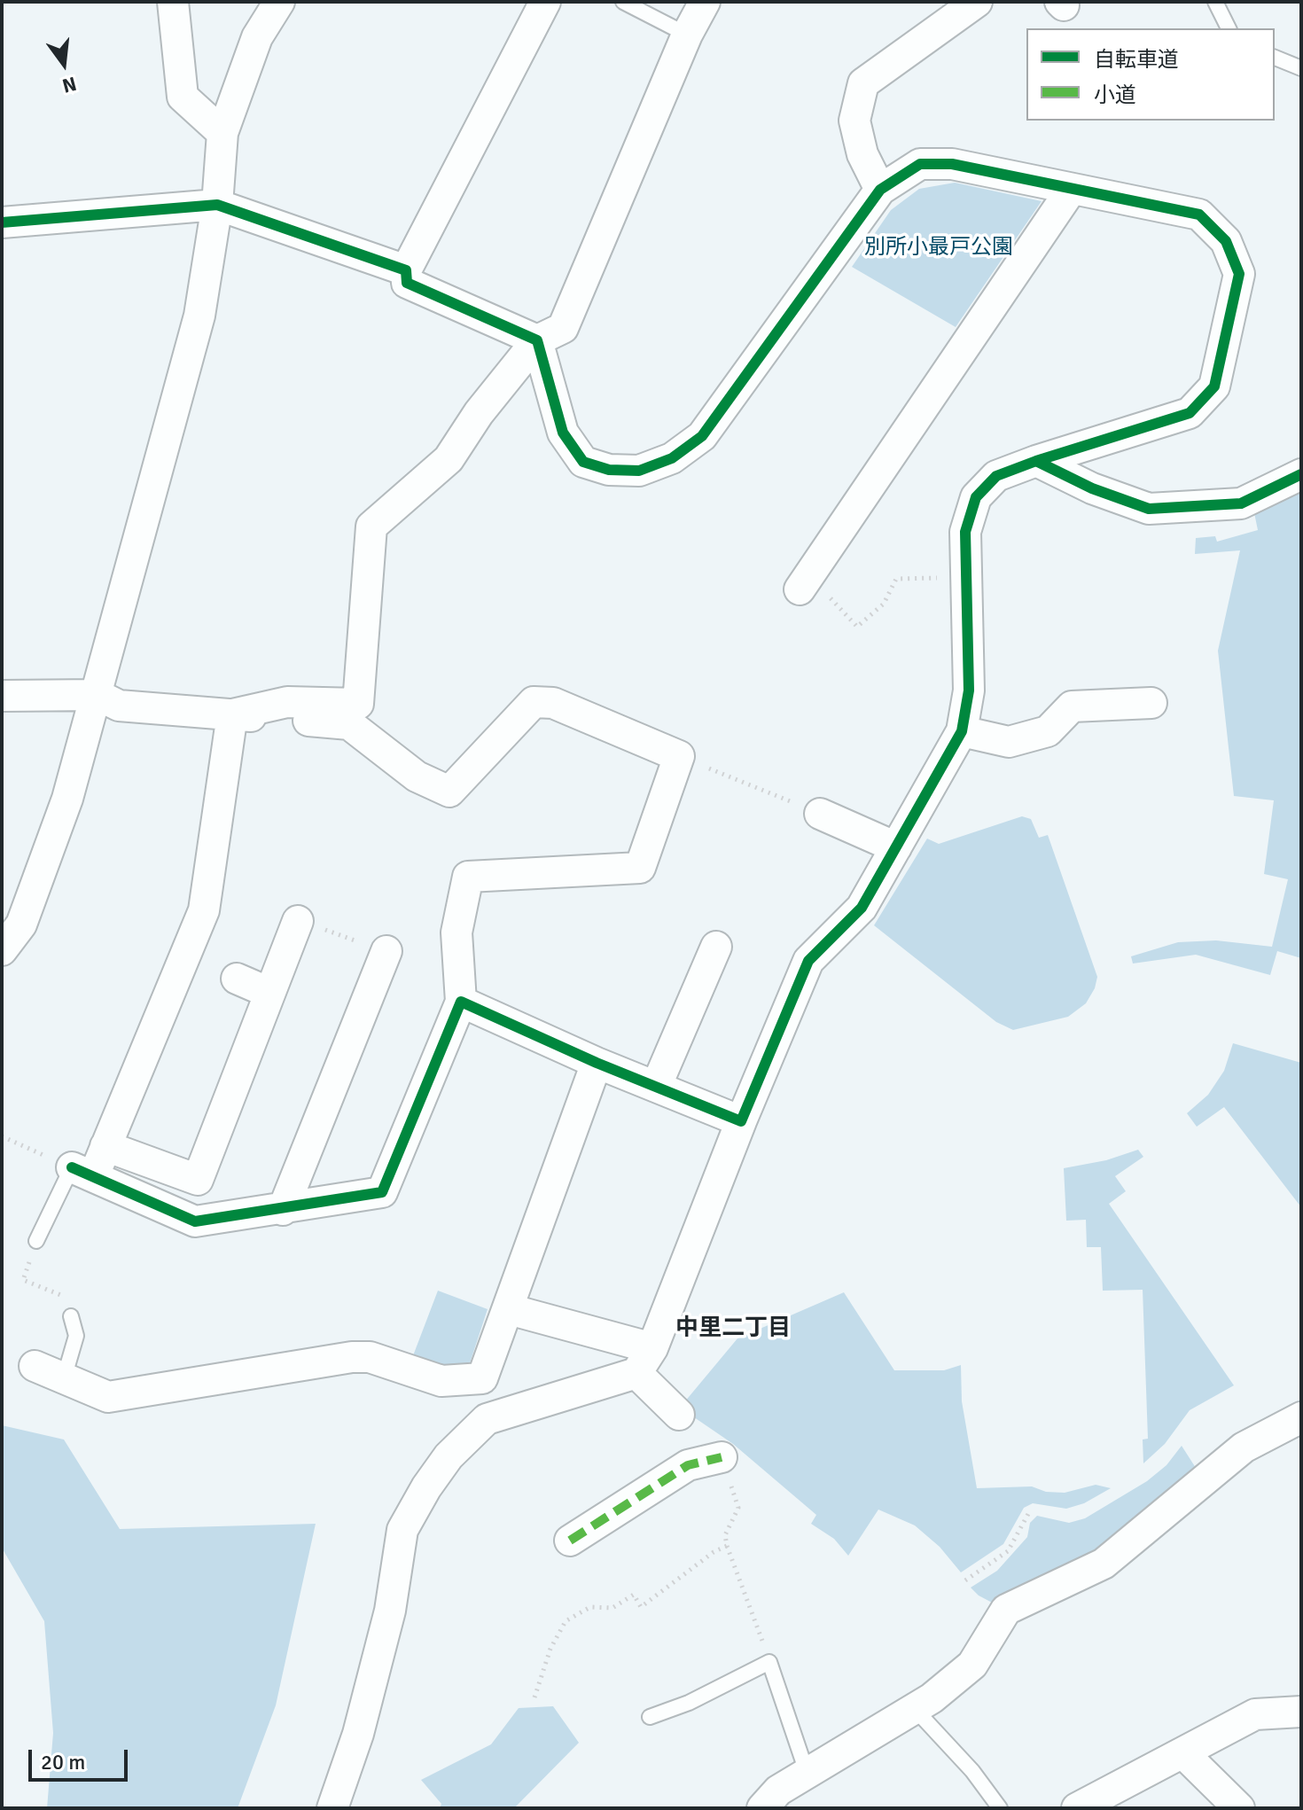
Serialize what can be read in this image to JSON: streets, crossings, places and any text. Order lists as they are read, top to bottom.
{
  "districts": ["中里二丁目"],
  "parks": ["別所小最戸公園"],
  "legend": ["自転車道", "小道"],
  "scale_bar": "20 m",
  "north": "bottom"
}
